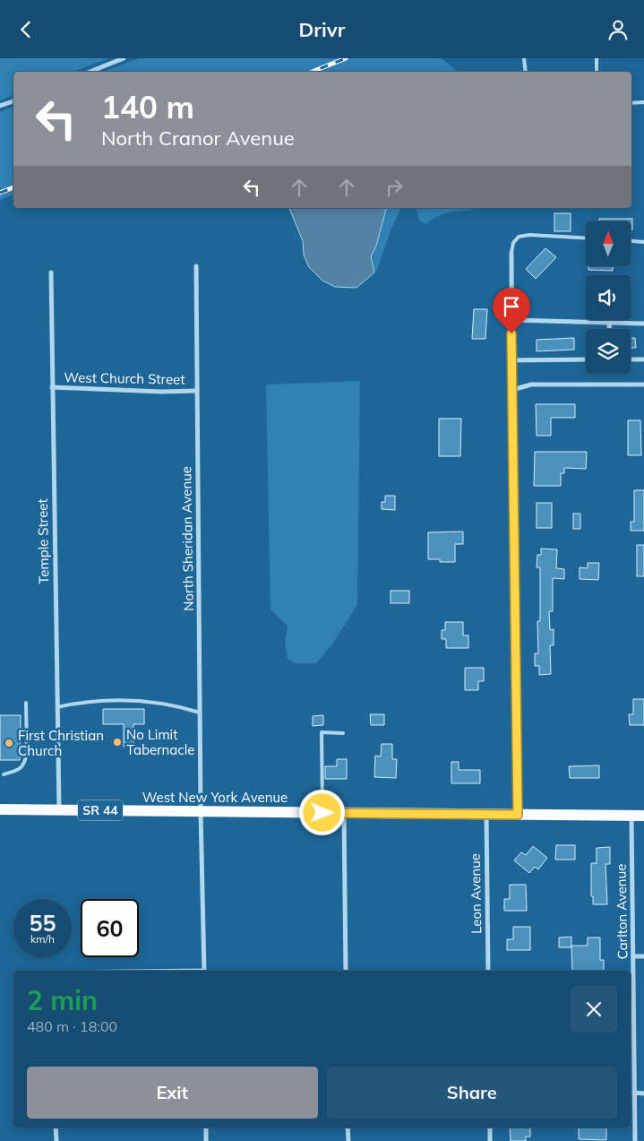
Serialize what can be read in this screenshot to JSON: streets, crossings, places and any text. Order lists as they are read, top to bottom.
{
  "streets": {
    "main road": ["West New York Avenue", "SR 44"],
    "street": [
      "West Church Street",
      "North Sheridan Avenue",
      "Temple Street",
      "Leon Avenue",
      "Carlton Avenue"
    ]
  },
  "crossings": [
    ["West Church Street", "North Sheridan Avenue"],
    ["West Church Street", "Temple Street"],
    ["North Sheridan Avenue", "West New York Avenue"],
    ["Temple Street", "West New York Avenue"],
    ["West New York Avenue", "Leon Avenue"],
    ["West New York Avenue", "Carlton Avenue"]
  ],
  "places": ["No Limit Tabernacle", "First Christian Church"],
  "north": "top",
  "page": {
    "header": "Drivr",
    "turn": ["140 m", "North Cranor Avenue"],
    "speed": "55 km/h",
    "limit": "60",
    "heading": ["2 min", "480 m · 18:00"],
    "buttons": ["Exit", "Share"]
  }
}
